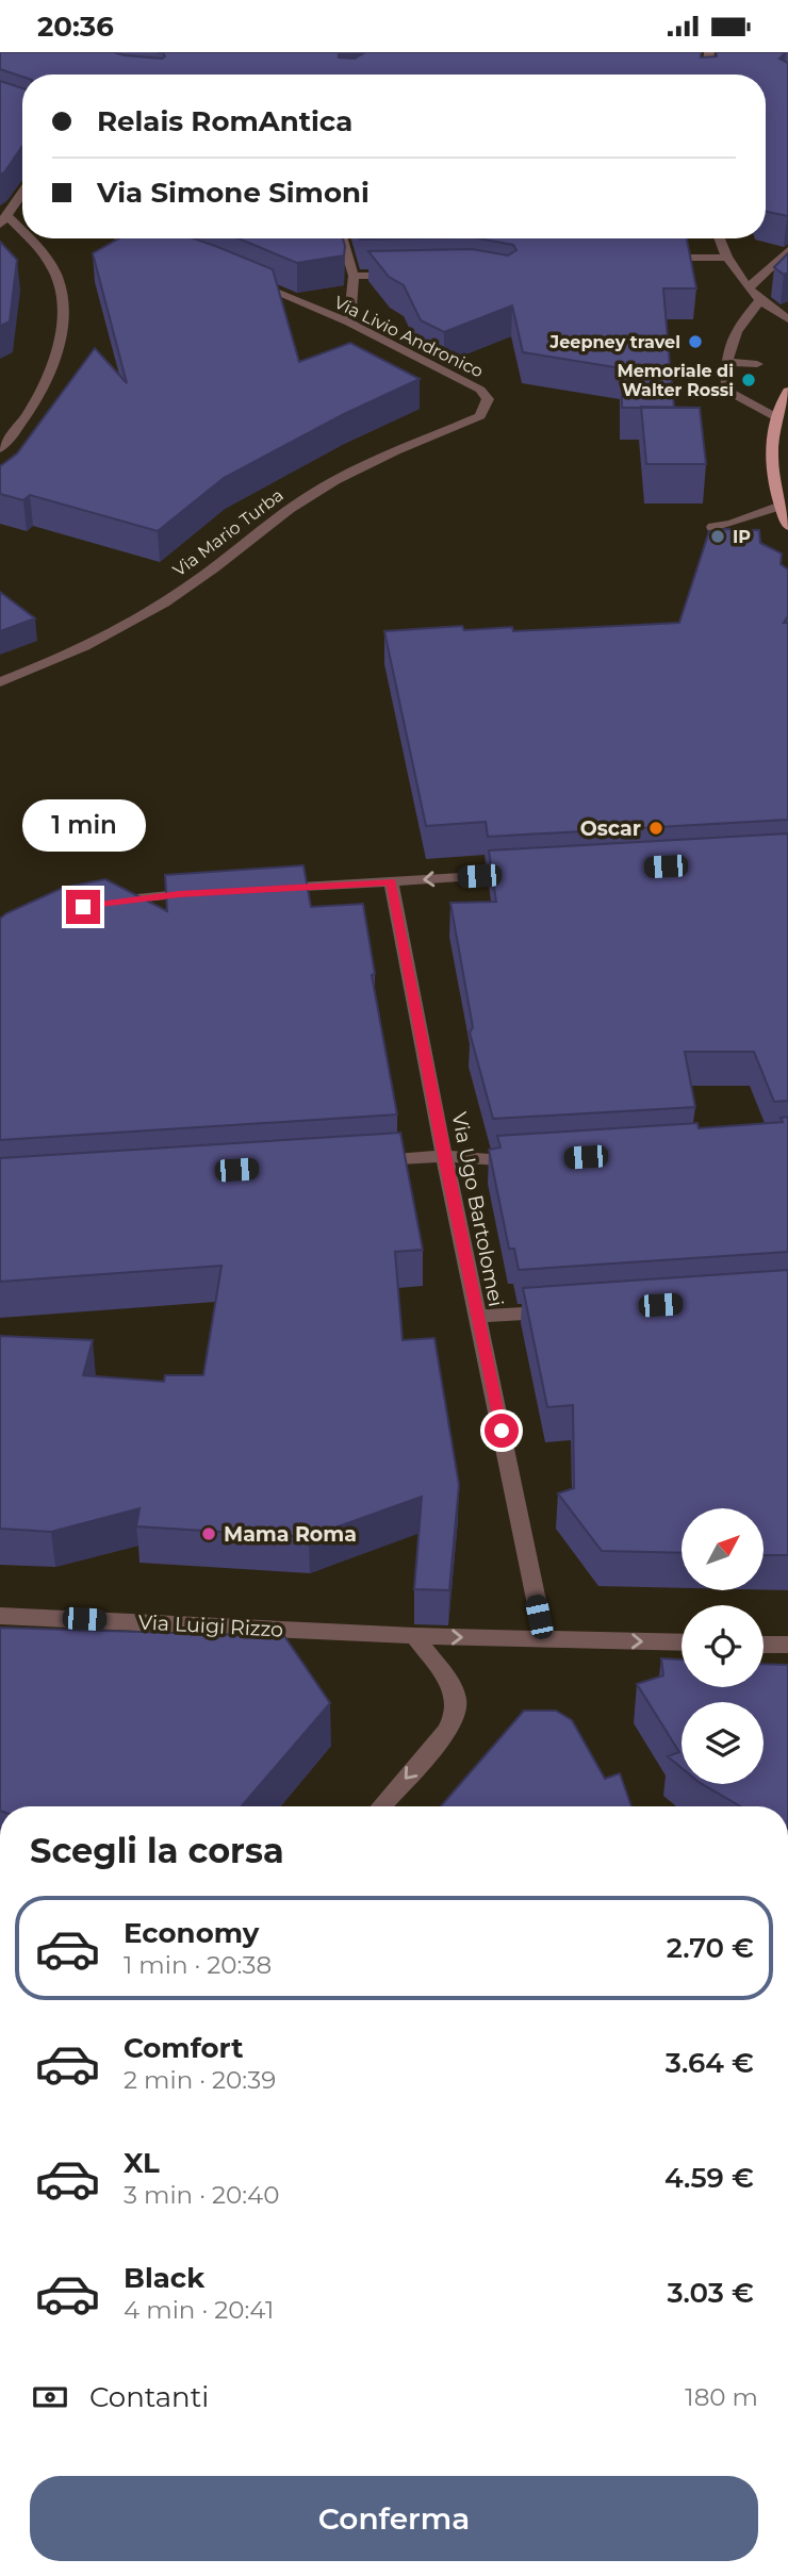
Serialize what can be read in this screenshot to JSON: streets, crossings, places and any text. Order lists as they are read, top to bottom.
{
  "streets": {
    "street": [
      "Via Livio Andronico",
      "Via Mario Turba",
      "Via Ugo Bartolomei",
      "Via Luigi Rizzo"
    ]
  },
  "crossings": [
    ["Via Livio Andronico", "Via Mario Turba"],
    ["Via Ugo Bartolomei", "Via Luigi Rizzo"]
  ],
  "one_way": ["Via Luigi Rizzo"],
  "places": [
    "Jeepney travel",
    "Memoriale di Walter Rossi",
    "IP",
    "Oscar",
    "Mama Roma"
  ],
  "north": "top right",
  "page": {
    "status": "20:36",
    "banner": ["Relais RomAntica", "Via Simone Simoni"],
    "bubble": "1 min",
    "heading": "Scegli la corsa",
    "list": [
      {
        "name": "Economy",
        "note": "1 min · 20:38",
        "value": "2.70 €"
      },
      {
        "name": "Comfort",
        "note": "2 min · 20:39",
        "value": "3.64 €"
      },
      {
        "name": "XL",
        "note": "3 min · 20:40",
        "value": "4.59 €"
      },
      {
        "name": "Black",
        "note": "4 min · 20:41",
        "value": "3.03 €"
      }
    ],
    "pay": ["Contanti", "180 m"],
    "buttons": "Conferma"
  }
}
